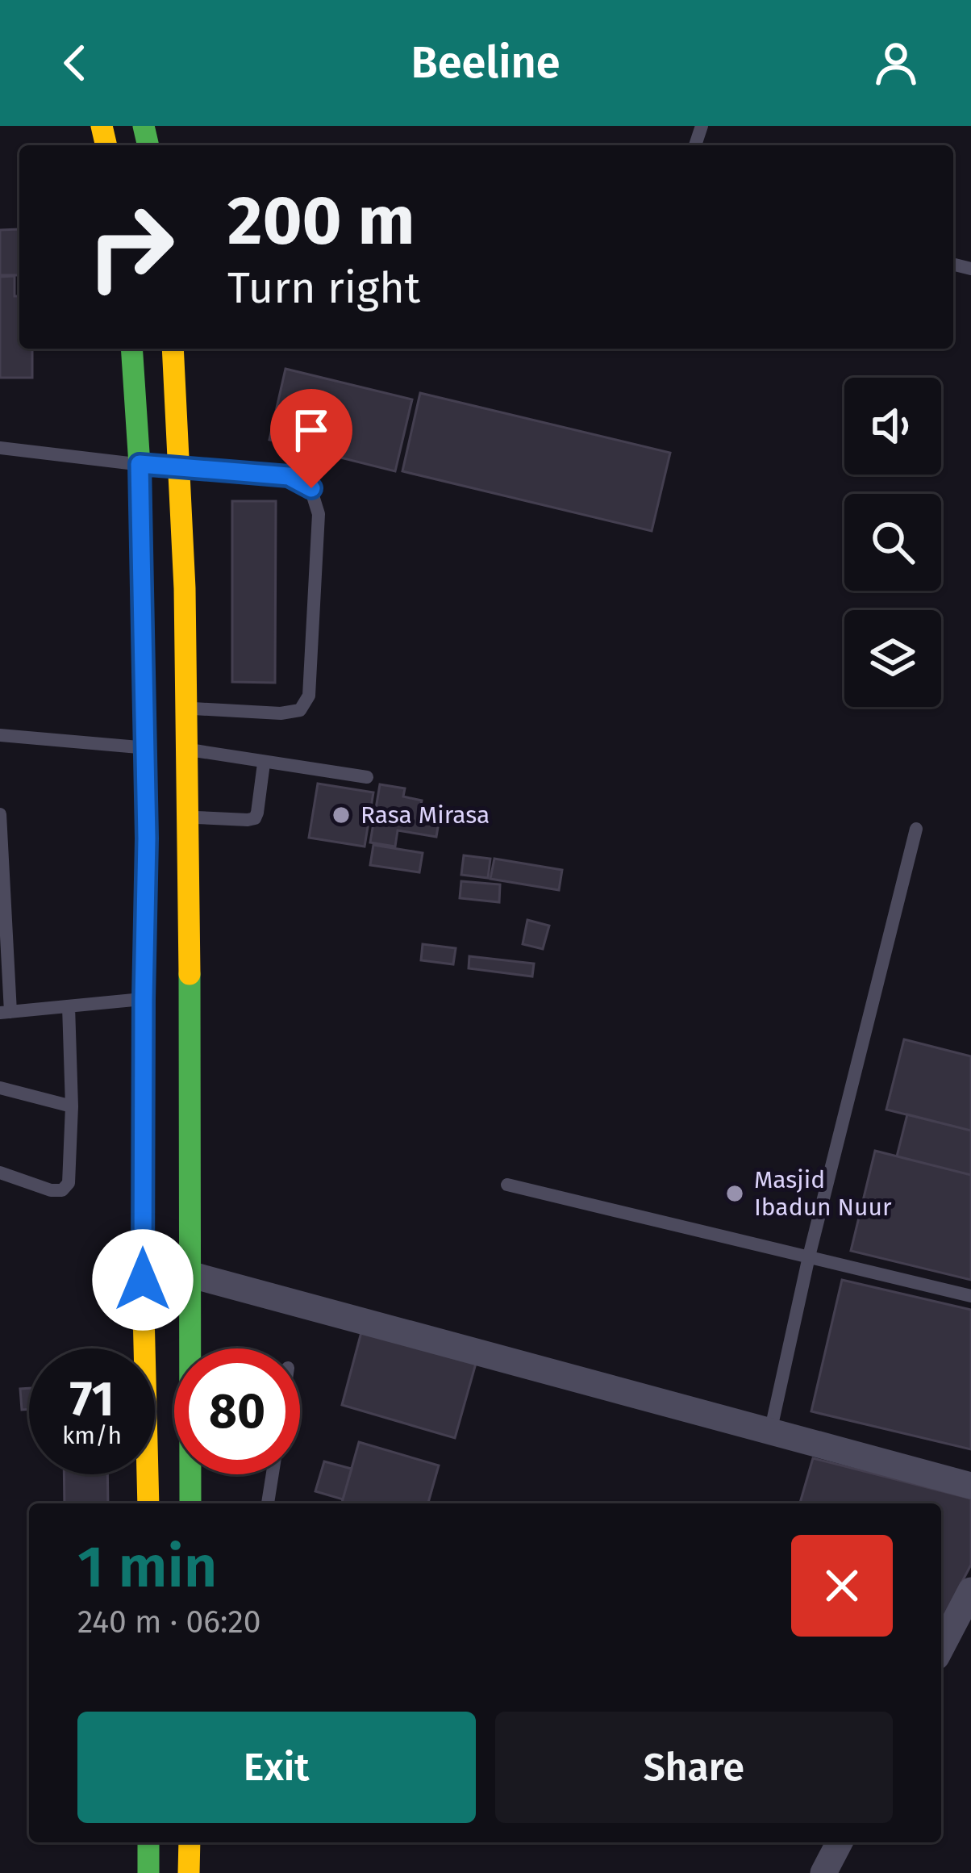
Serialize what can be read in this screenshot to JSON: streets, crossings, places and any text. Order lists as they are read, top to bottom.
{
  "places": ["Rasa Mirasa", "Masjid Ibadun Nuur"],
  "page": {
    "header": "Beeline",
    "turn": ["200 m", "Turn right"],
    "speed": "71 km/h",
    "limit": "80",
    "heading": ["1 min", "240 m · 06:20"],
    "buttons": ["Exit", "Share"]
  }
}
